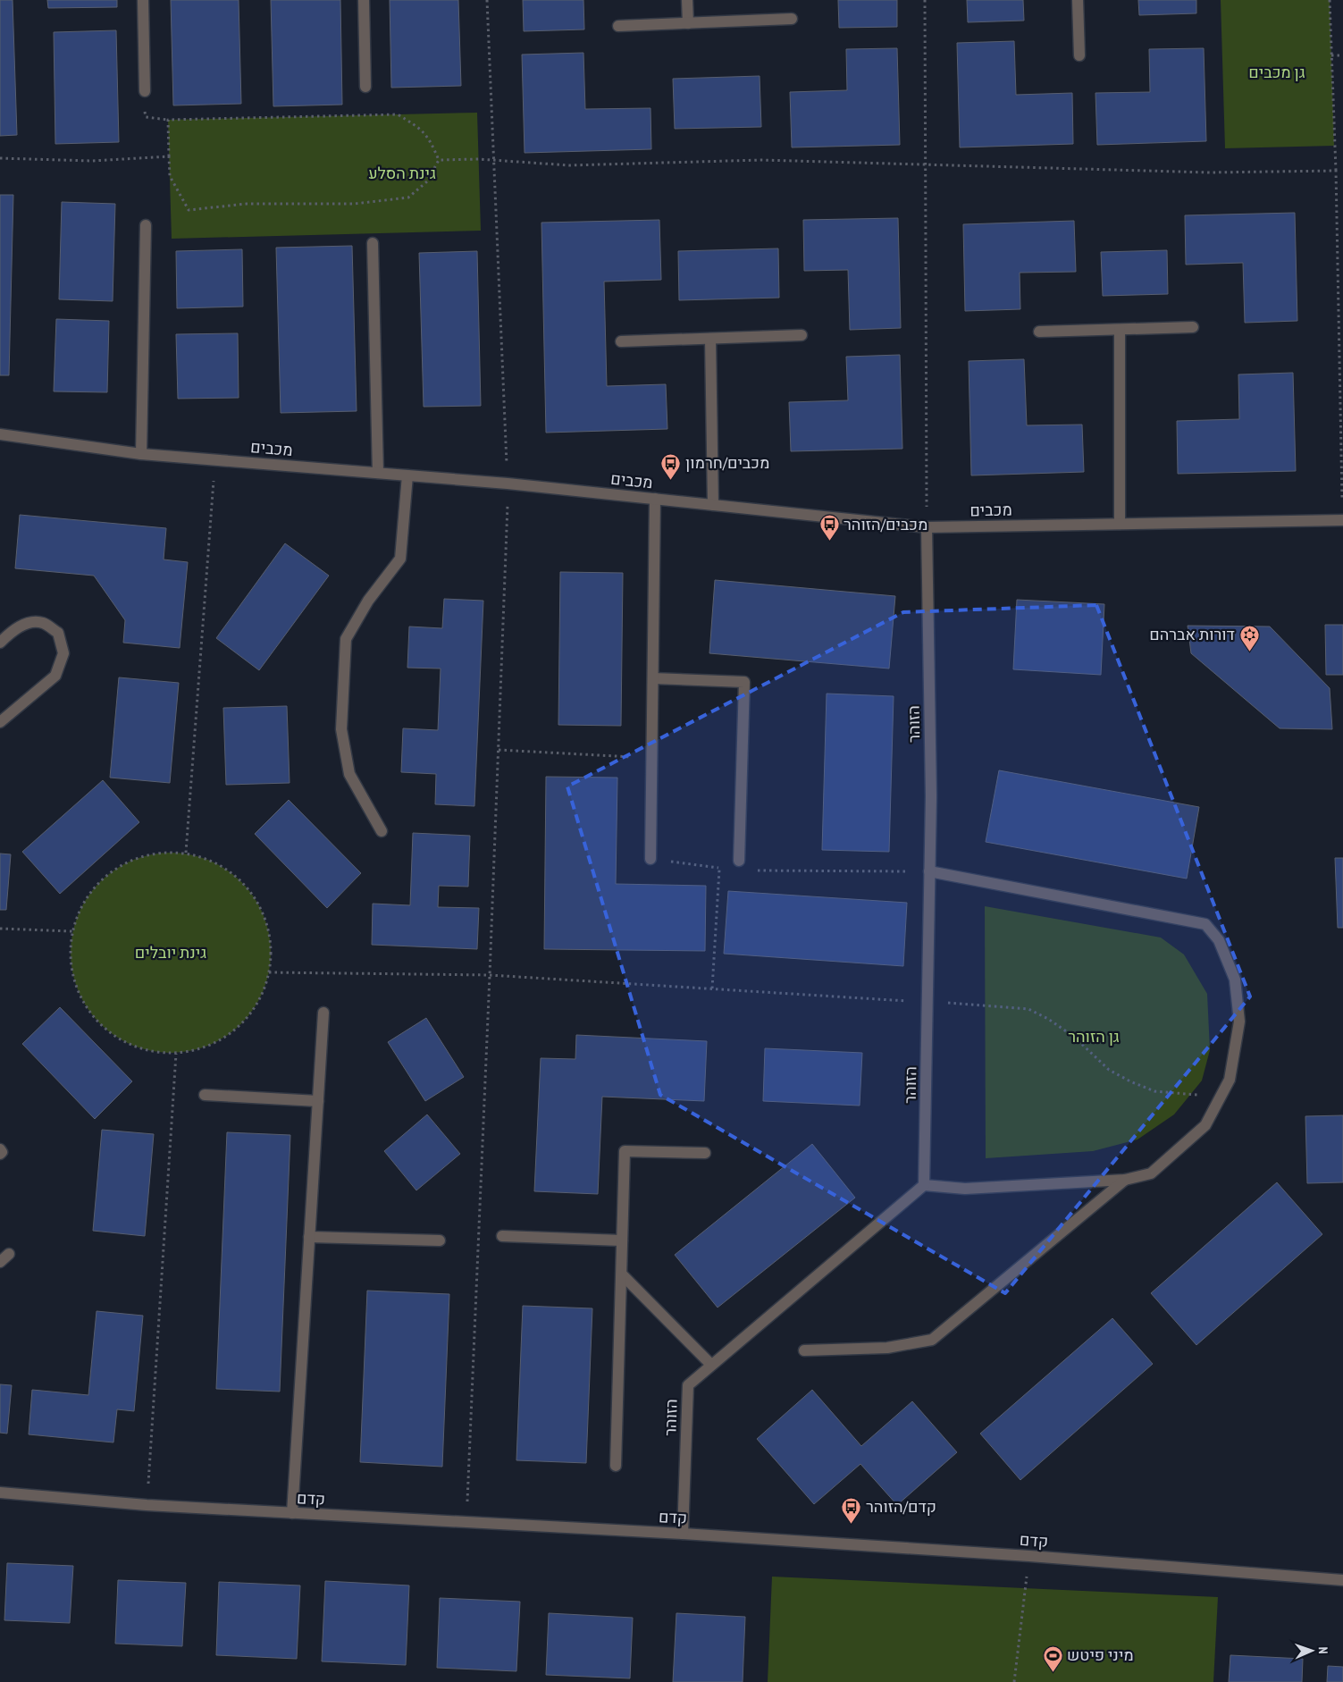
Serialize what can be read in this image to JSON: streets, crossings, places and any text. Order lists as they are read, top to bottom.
{
  "streets": {
    "street": ["מכבים", "הזוהר", "קדם"]
  },
  "crossings": [
    ["מכבים", "הזוהר"],
    ["הזוהר", "קדם"]
  ],
  "parks": [
    "גן מכבים",
    "גינת הסלע",
    "גינת יובלים",
    "גן הזוהר"
  ],
  "places": {
    "bus stop": ["מכבים/חרמון", "מכבים/הזוהר", "קדם/הזוהר"],
    "synagogue": ["דורות אברהם"],
    "sports": ["מיני פיטש"]
  },
  "north": "right"
}
